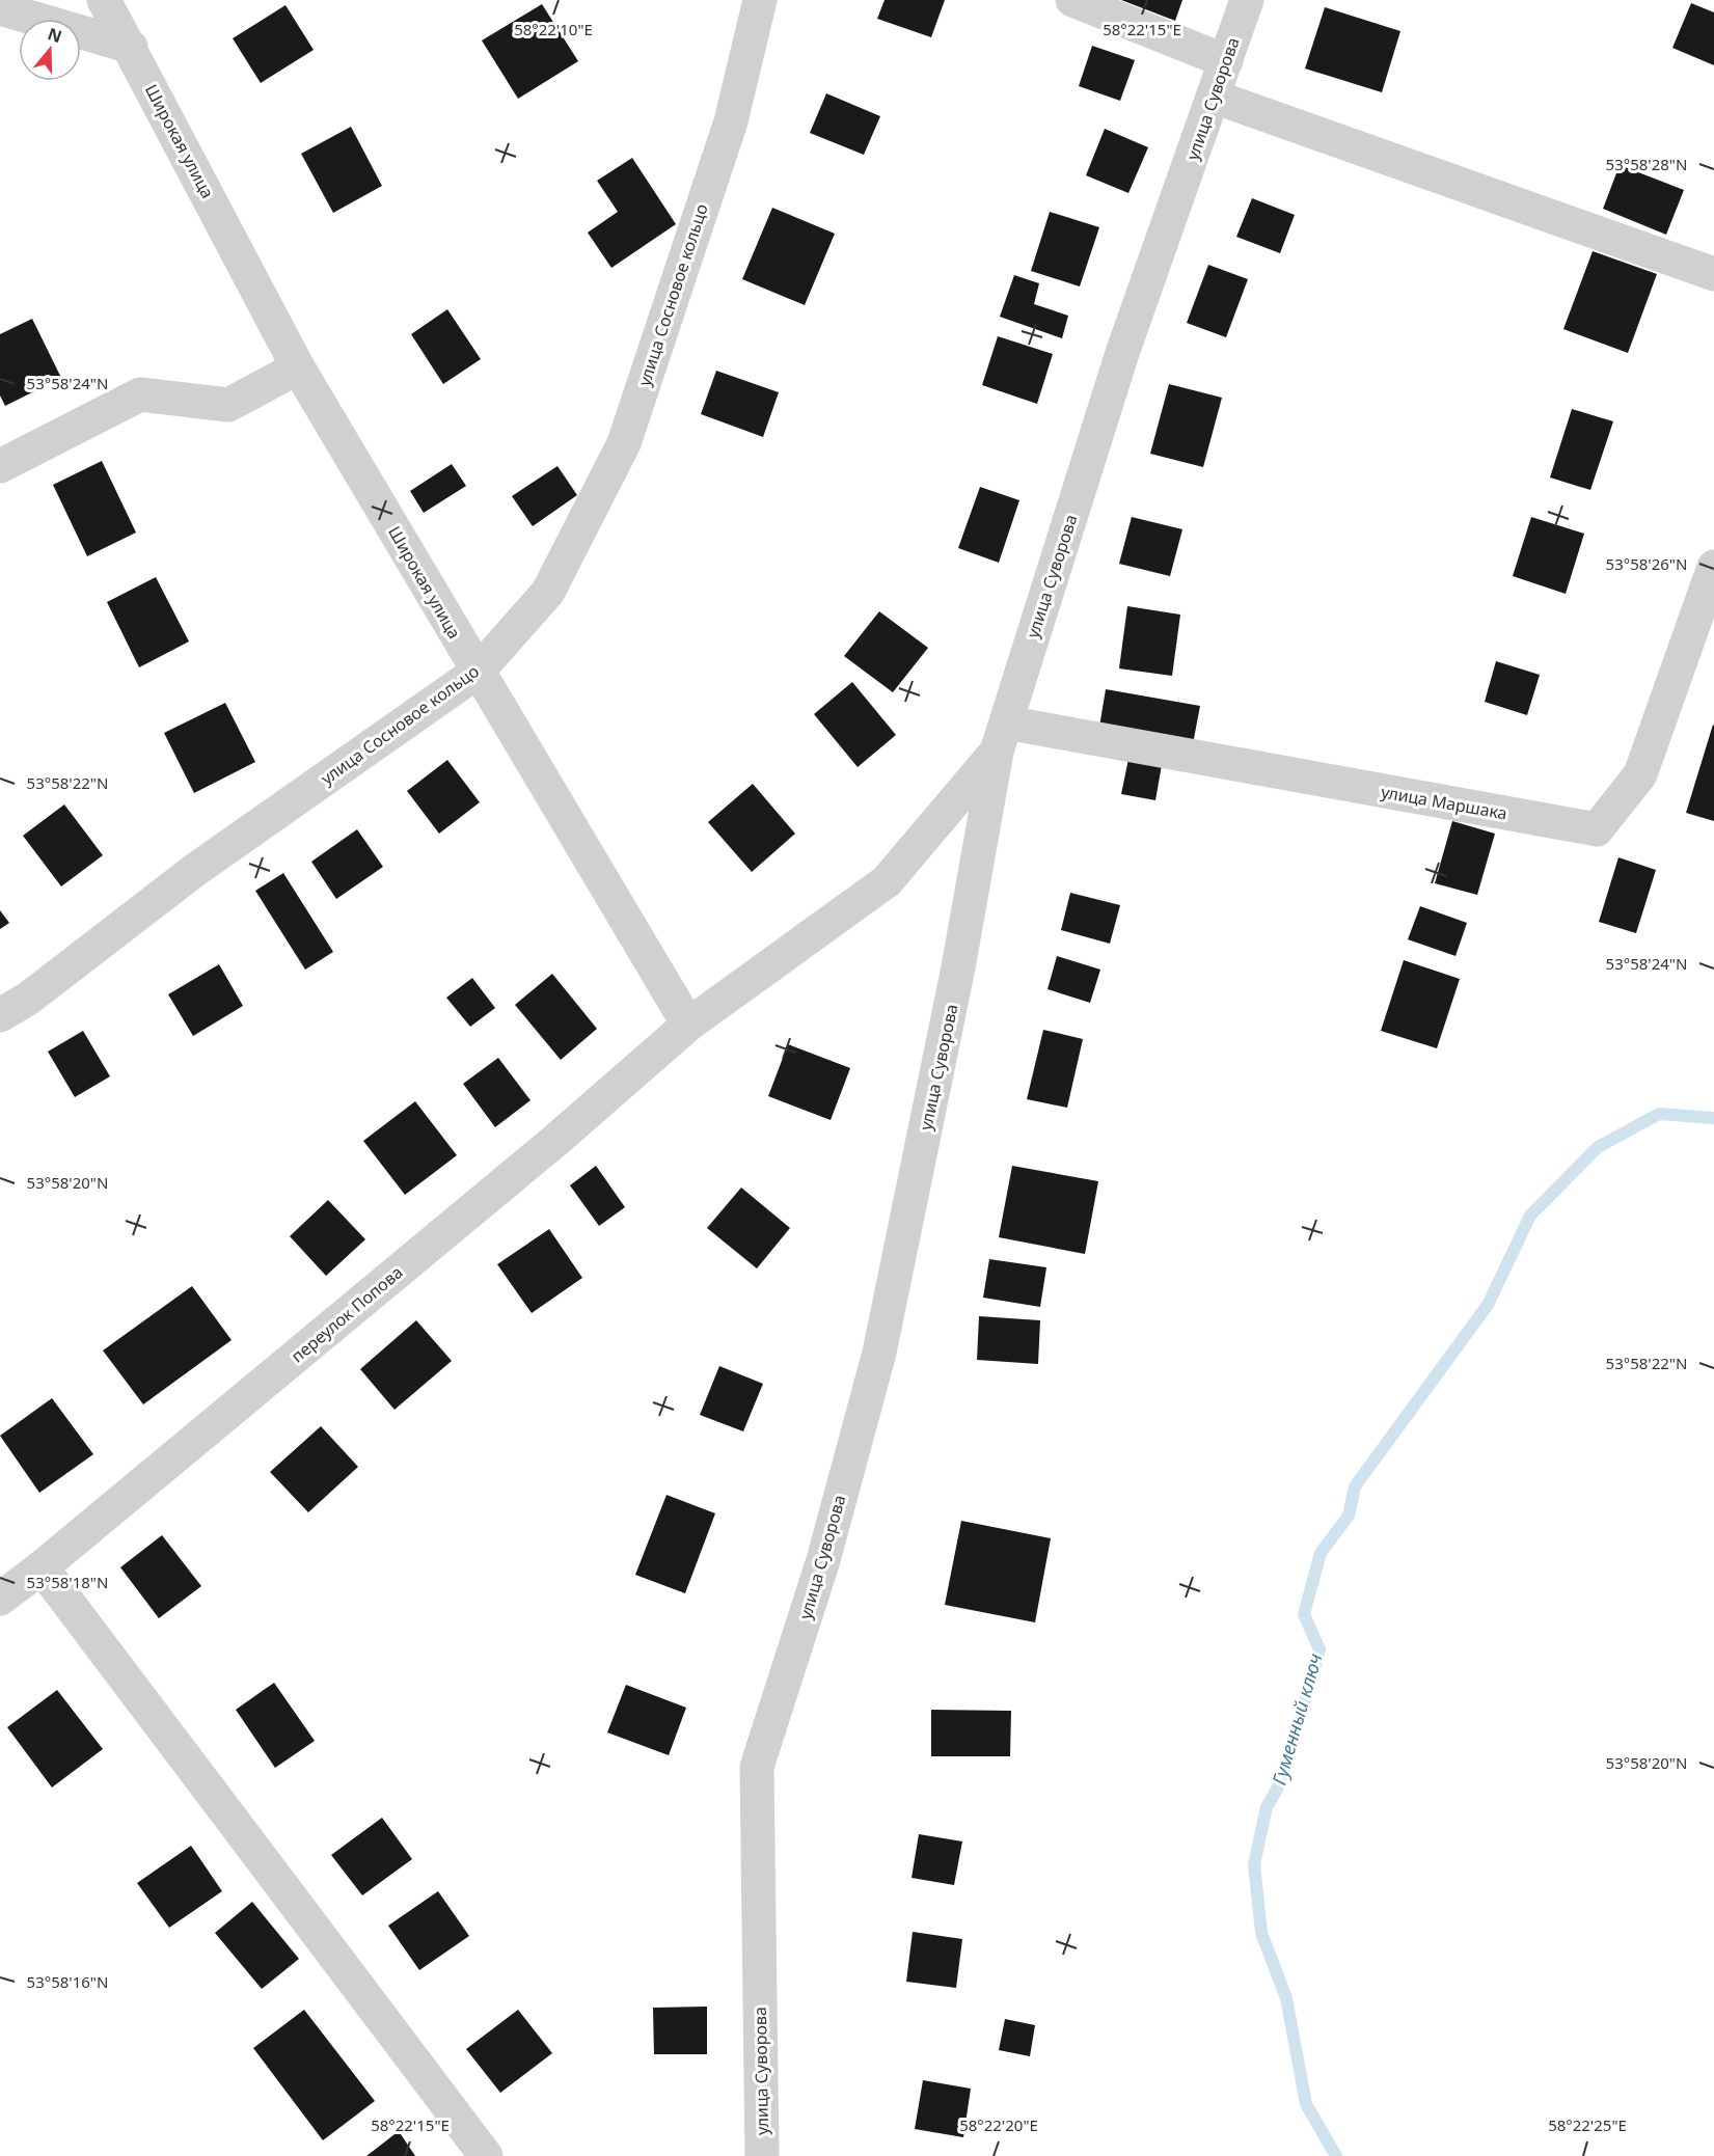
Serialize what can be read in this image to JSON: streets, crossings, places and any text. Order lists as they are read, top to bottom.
{
  "streets": {
    "street": [
      "улица Суворова",
      "Широкая улица",
      "улица Сосновое кольцо",
      "улица Маршака",
      "переулок Попова"
    ]
  },
  "crossings": [
    ["улица Суворова", "улица Маршака"],
    ["улица Суворова", "переулок Попова"],
    ["Широкая улица", "улица Сосновое кольцо"],
    ["Широкая улица", "переулок Попова"],
    ["улица Маршака", "переулок Попова"]
  ],
  "water": ["Гуменный ключ"],
  "north": "top",
  "coordinates": [
    "58°22'10\"E",
    "58°22'15\"E",
    "53°58'28\"N",
    "53°58'24\"N",
    "53°58'26\"N",
    "53°58'22\"N",
    "53°58'20\"N",
    "53°58'18\"N",
    "53°58'16\"N",
    "58°22'20\"E",
    "58°22'25\"E"
  ]
}
